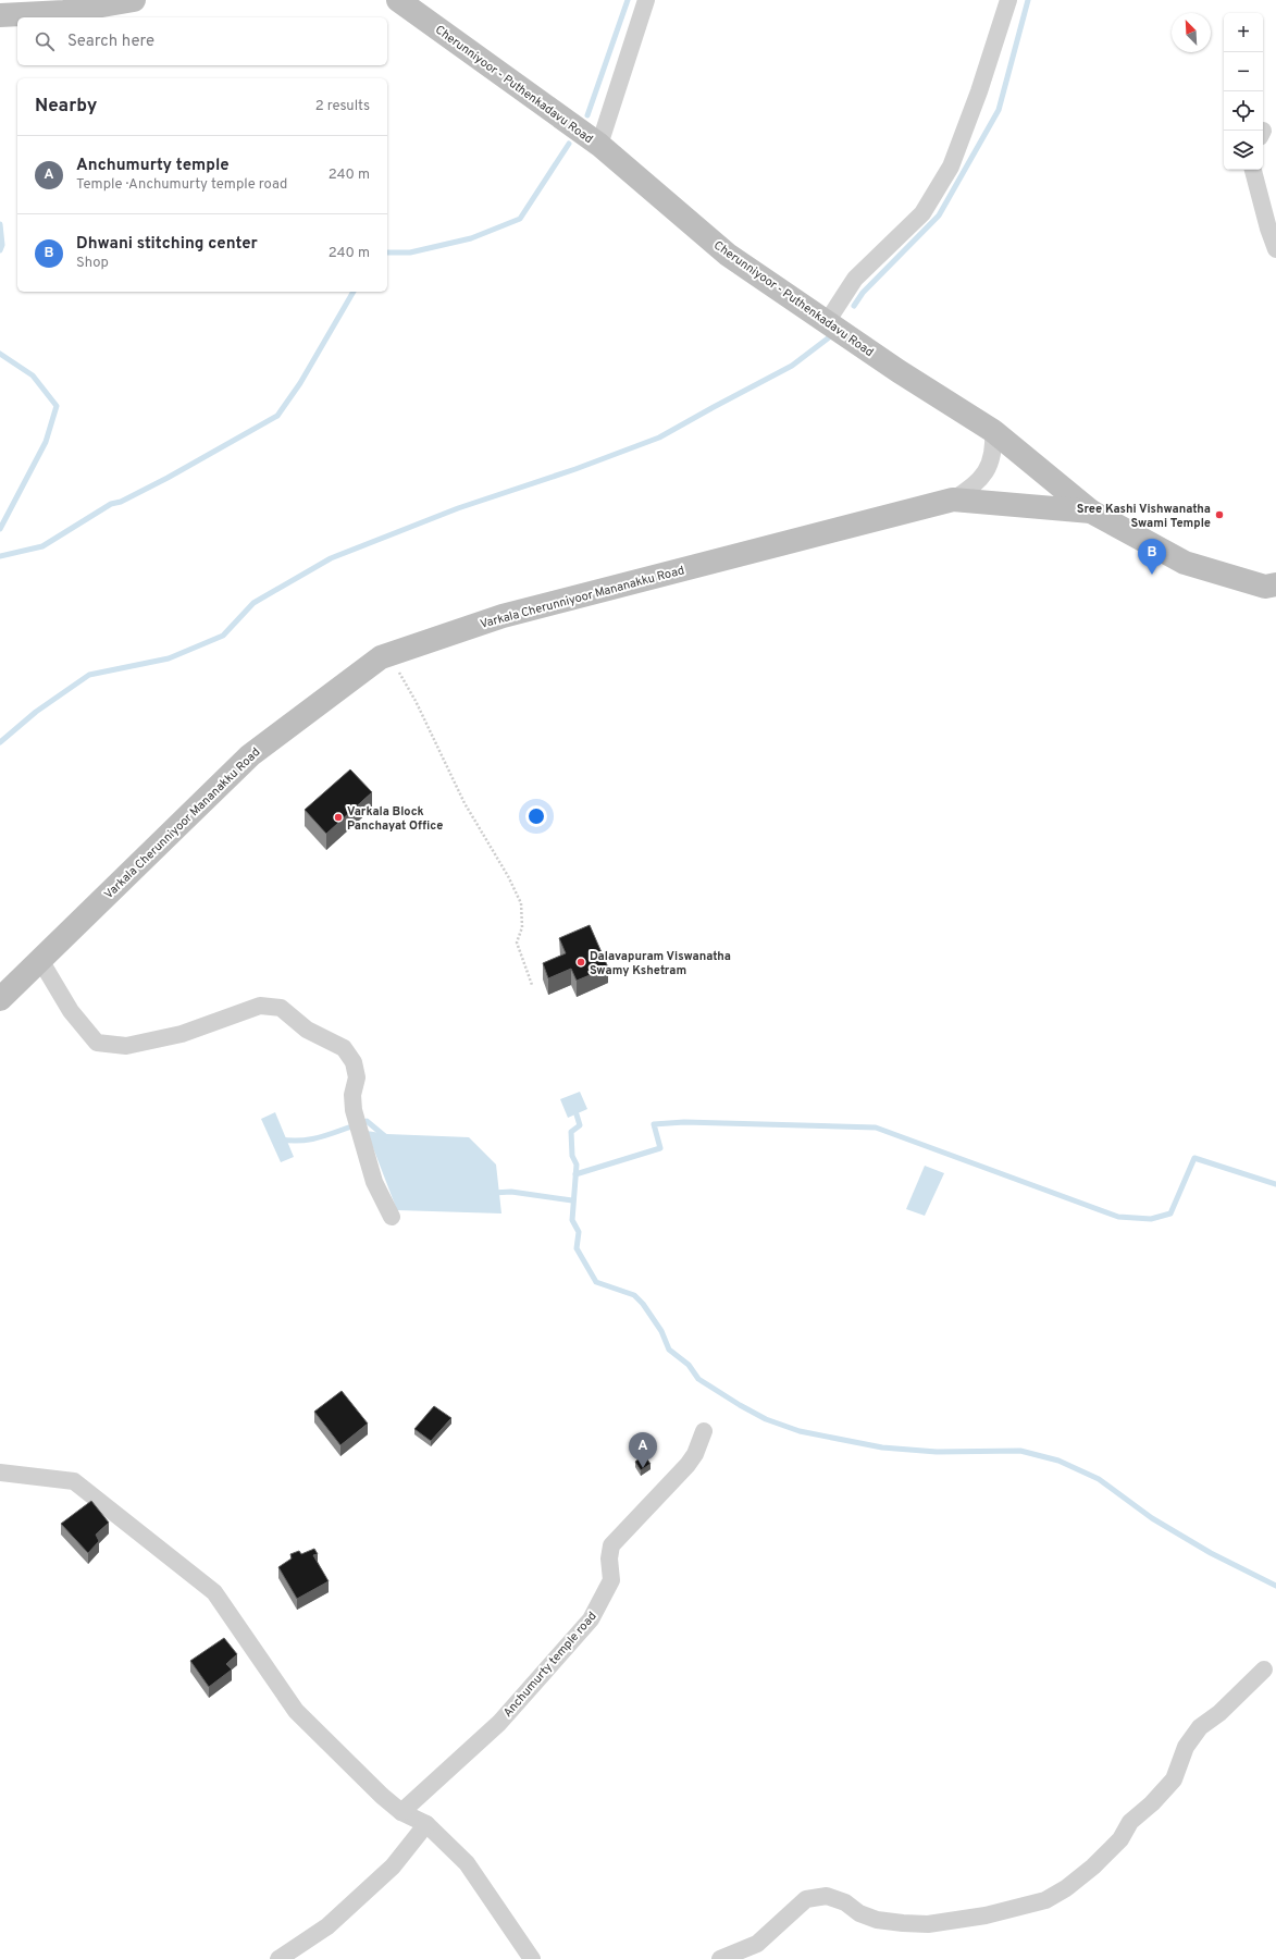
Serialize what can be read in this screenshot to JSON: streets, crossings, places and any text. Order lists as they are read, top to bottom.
{
  "streets": {
    "main road": ["Cherunniyoor - Puthenkadavu Road", "Varkala Cherunniyoor Mananakku Road"],
    "street": ["Anchumurty temple road"]
  },
  "crossings": [
    ["Cherunniyoor - Puthenkadavu Road", "Varkala Cherunniyoor Mananakku Road"]
  ],
  "places": ["Sree Kashi Vishwanatha Swami Temple", "Varkala Block Panchayat Office", "Dalavapuram Viswanatha Swamy Kshetram"],
  "north": "top left",
  "page": {
    "map_buttons": ["+", "−"],
    "search": "Search here",
    "heading": ["Nearby", "2 results"],
    "list": [
      {
        "mark": "A",
        "name": "Anchumurty temple",
        "note": "Temple · Anchumurty temple road",
        "value": "240 m"
      },
      {
        "mark": "B",
        "name": "Dhwani stitching center",
        "note": "Shop",
        "value": "240 m"
      }
    ],
    "pins": ["B", "A"]
  }
}
